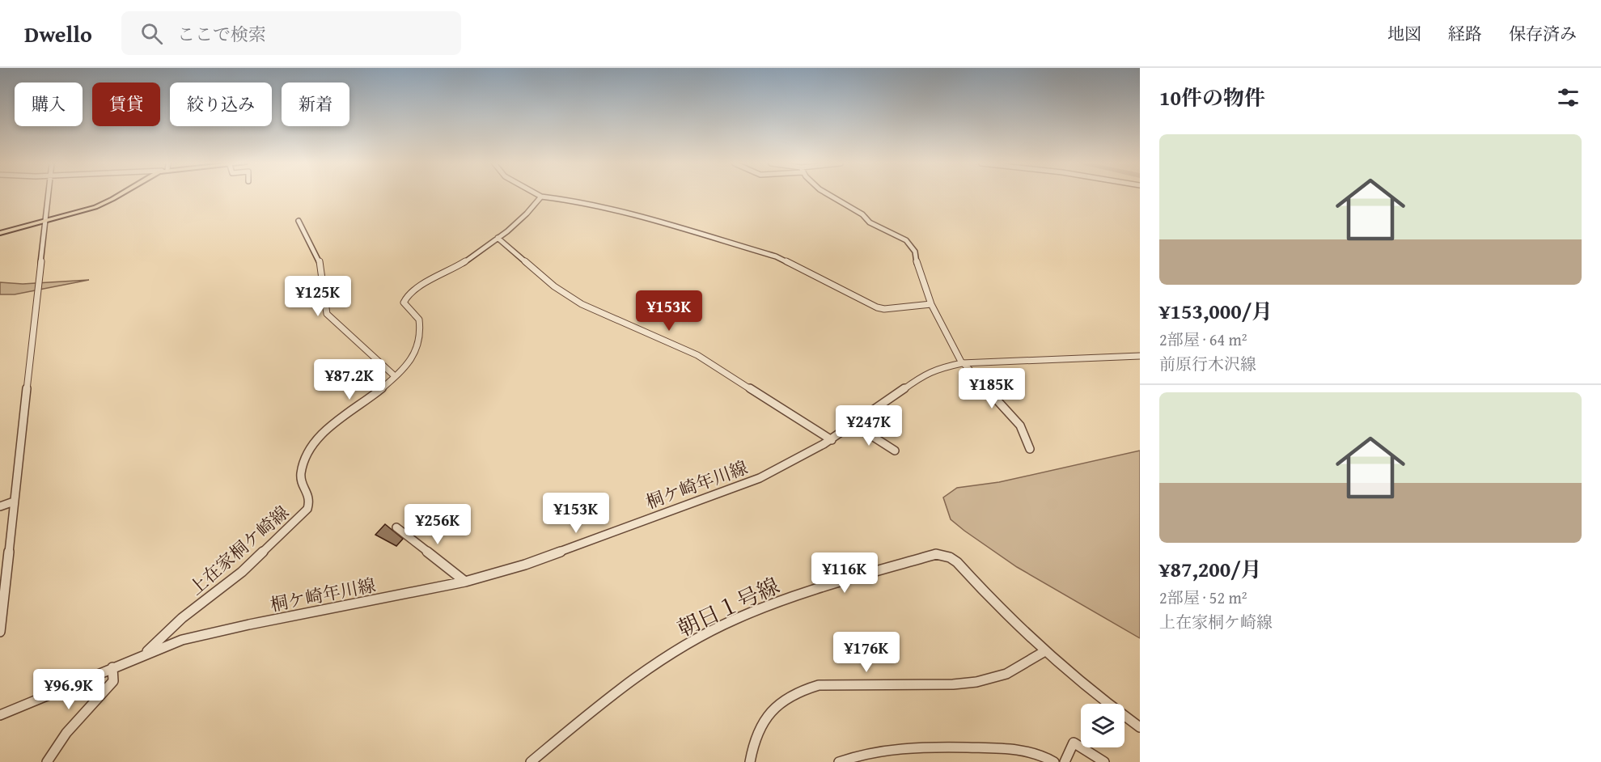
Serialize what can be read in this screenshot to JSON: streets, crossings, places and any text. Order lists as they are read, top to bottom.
{
  "streets": {
    "street": ["桐ケ崎年川線", "上在家桐ケ崎線", "朝日１号線"]
  },
  "crossings": [
    ["桐ケ崎年川線", "上在家桐ケ崎線"]
  ],
  "page": {
    "header": "Dwello",
    "search": "ここで検索",
    "nav": ["地図", "経路", "保存済み"],
    "heading": "10件の物件",
    "chip": [
      "購入",
      "賃貸",
      "絞り込み",
      "新着"
    ],
    "list": [
      {
        "name": "¥153,000/月",
        "note": "2部屋 · 64 m² · 前原行木沢線"
      },
      {
        "name": "¥87,200/月",
        "note": "2部屋 · 52 m² · 上在家桐ケ崎線"
      }
    ],
    "price": [
      "¥125K",
      "¥153K",
      "¥87.2K",
      "¥185K",
      "¥247K",
      "¥153K",
      "¥256K",
      "¥116K",
      "¥176K",
      "¥96.9K"
    ]
  }
}
